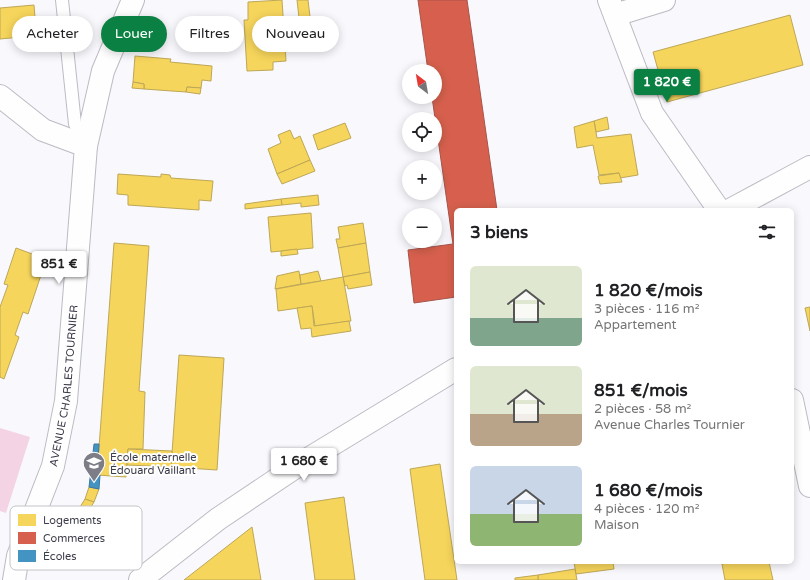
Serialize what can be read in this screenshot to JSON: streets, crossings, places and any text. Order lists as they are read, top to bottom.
{
  "streets": {
    "street": ["AVENUE CHARLES TOURNIER"]
  },
  "places": {
    "school or university": ["École maternelle Édouard Vaillant"]
  },
  "legend": ["Logements", "Commerces", "Écoles"],
  "north": "top left",
  "page": {
    "chip": [
      "Acheter",
      "Louer",
      "Filtres",
      "Nouveau"
    ],
    "map_buttons": ["+", "−"],
    "price": ["1 820 €", "851 €", "1 680 €"],
    "heading": "3 biens",
    "list": [
      {
        "name": "1 820 €/mois",
        "note": "3 pièces · 116 m² · Appartement"
      },
      {
        "name": "851 €/mois",
        "note": "2 pièces · 58 m² · Avenue Charles Tournier"
      },
      {
        "name": "1 680 €/mois",
        "note": "4 pièces · 120 m² · Maison"
      }
    ]
  }
}
